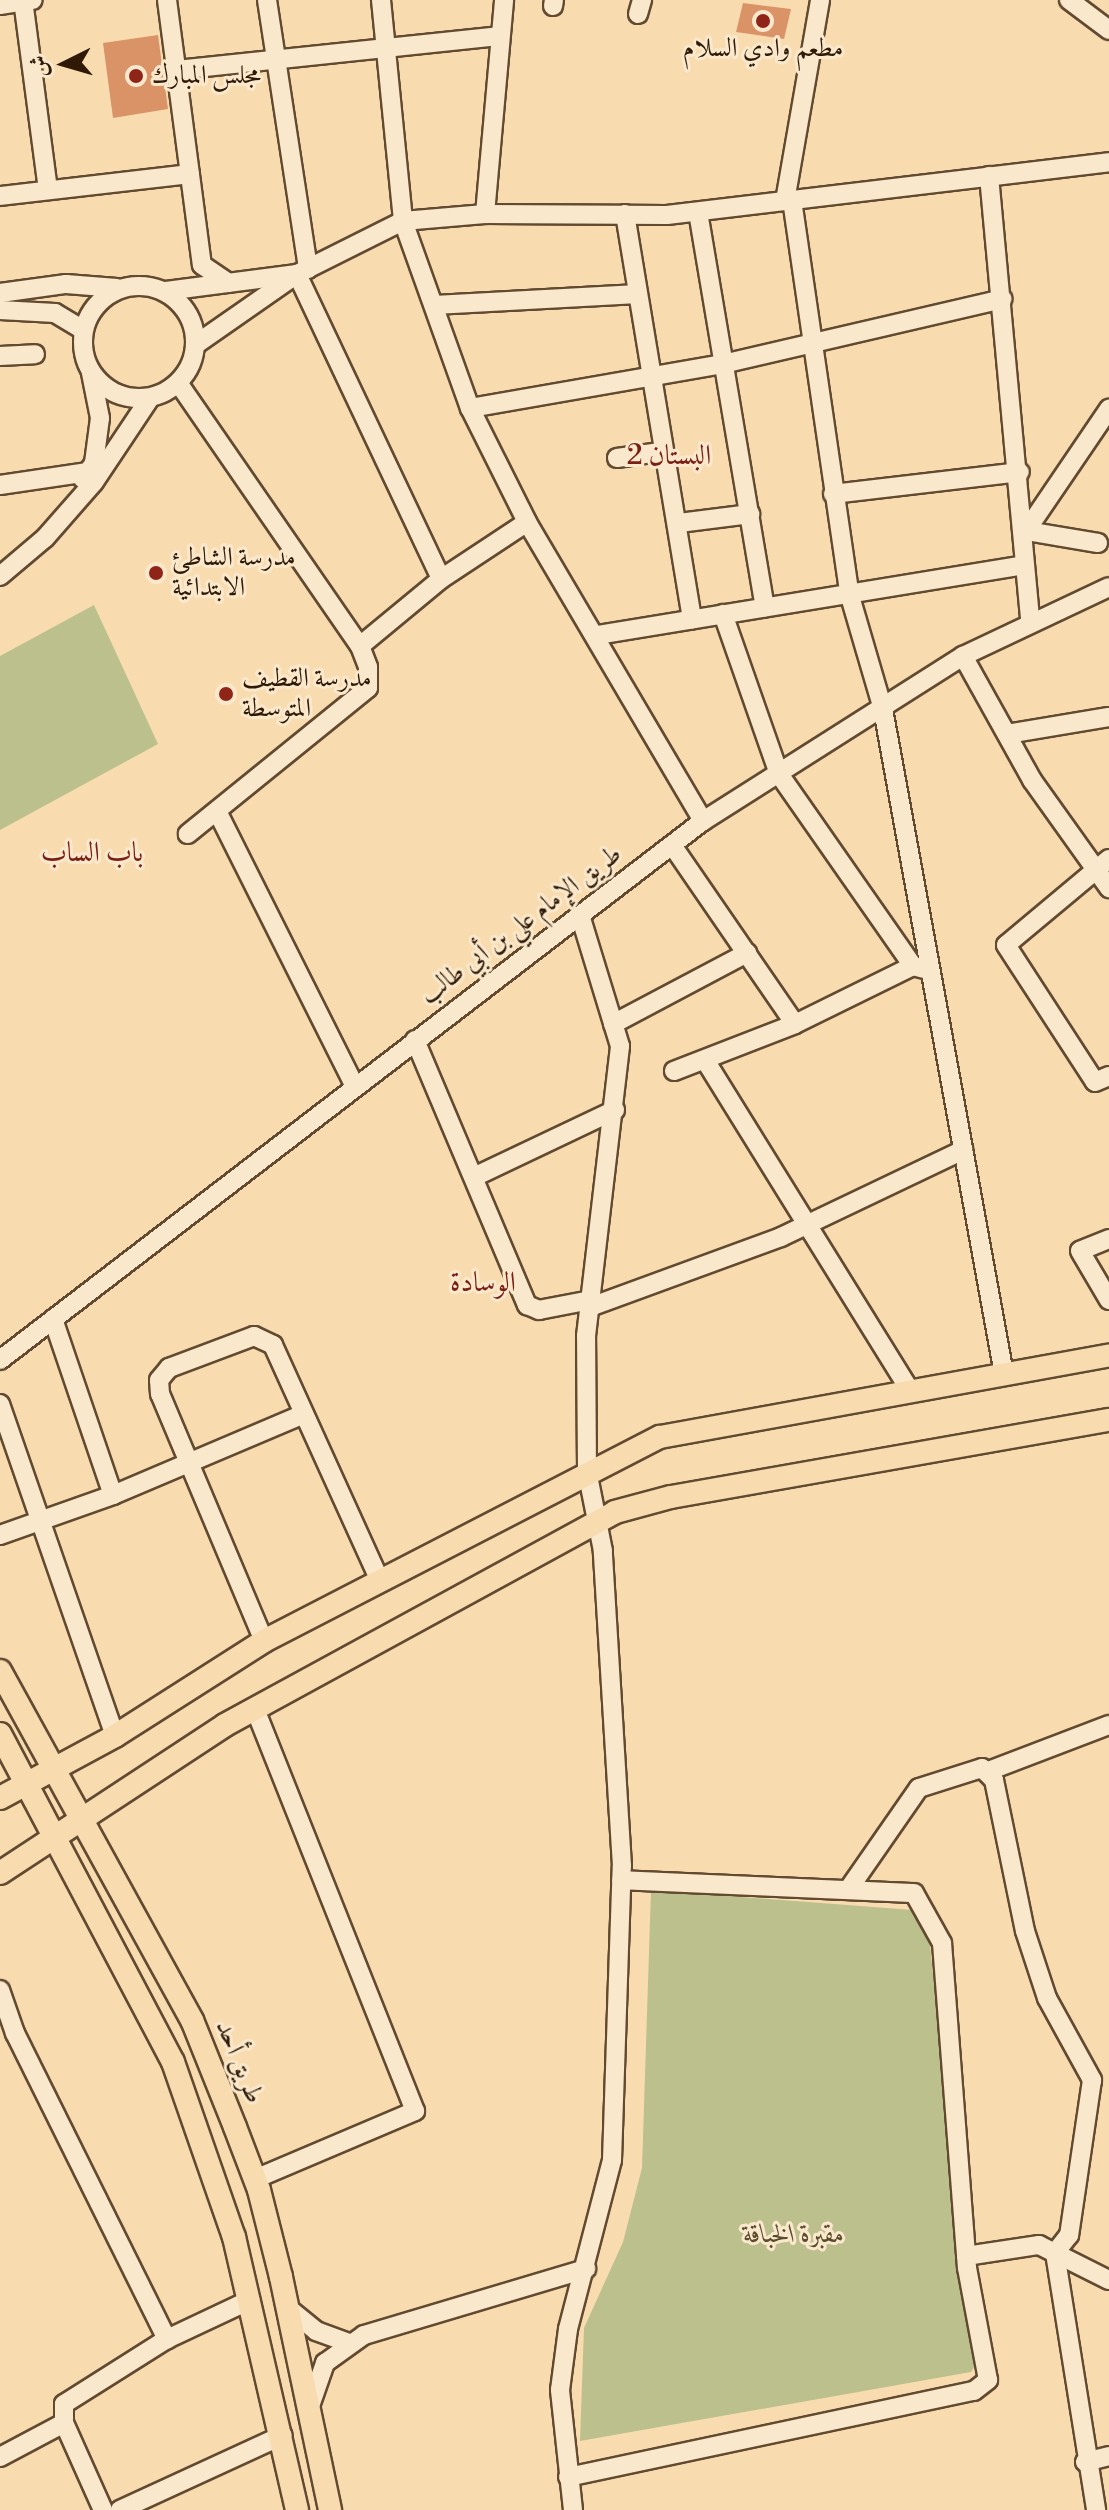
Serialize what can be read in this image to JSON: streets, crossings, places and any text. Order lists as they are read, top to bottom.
{
  "streets": {
    "main road": ["طريق أحد"],
    "street": ["طريق الإمام علي بن أبي طالب"]
  },
  "districts": ["البستان 2", "باب الساب", "الوسادة"],
  "parks": ["مقبرة الخباقة"],
  "places": [
    "مطعم وادي السلام",
    "مجلس المبارك",
    "مدرسة الشاطئ الابتدائية",
    "مدرسة القطيف المتوسطة"
  ],
  "north": "left"
}
